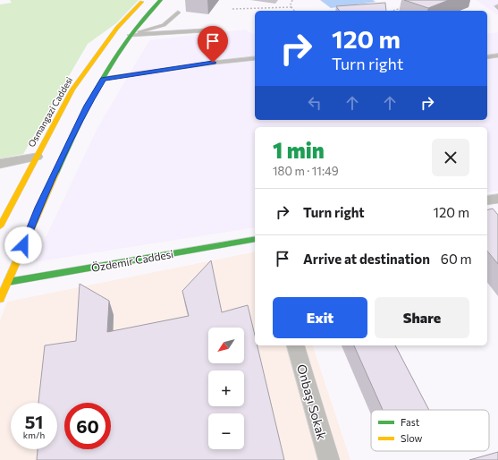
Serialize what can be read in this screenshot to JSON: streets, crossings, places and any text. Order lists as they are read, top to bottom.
{
  "streets": {
    "main road": ["Osmangazi Caddesi", "Özdemir Caddesi"],
    "street": ["Onbaşı Sokak"]
  },
  "legend": ["Fast", "Slow"],
  "north": "bottom left",
  "page": {
    "turn": ["120 m", "Turn right"],
    "heading": ["1 min", "180 m · 11:49"],
    "list": [
      {
        "name": "Turn right",
        "value": "120 m"
      },
      {
        "name": "Arrive at destination",
        "value": "60 m"
      }
    ],
    "buttons": ["Exit", "Share"],
    "map_buttons": ["+", "−"],
    "speed": "51 km/h",
    "limit": "60"
  }
}
